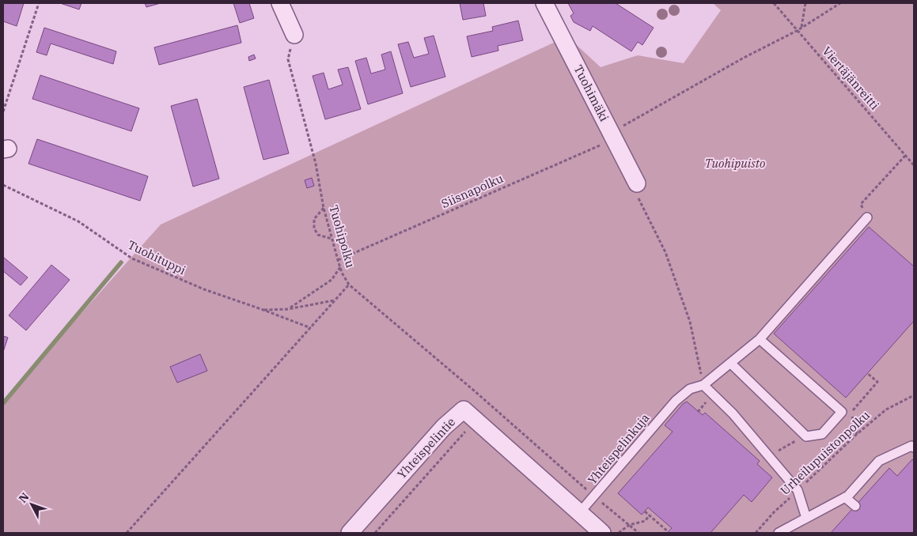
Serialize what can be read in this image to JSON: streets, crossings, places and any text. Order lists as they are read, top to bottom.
{
  "streets": {
    "street": ["Tuohimäki", "Yhteispelintie"],
    "lane": ["Yhteispelinkuja"],
    "path": [
      "Viertäjänreitti",
      "Siisnapolku",
      "Tuohipolku",
      "Tuohituppi",
      "Urheilupuistonpolku"
    ]
  },
  "crossings": [
    ["Viertäjänreitti", "Siisnapolku"],
    ["Tuohimäki", "Siisnapolku"],
    ["Siisnapolku", "Tuohipolku"],
    ["Tuohipolku", "Yhteispelinkuja"],
    ["Yhteispelintie", "Yhteispelinkuja"]
  ],
  "parks": ["Tuohipuisto"],
  "north": "top left"
}
